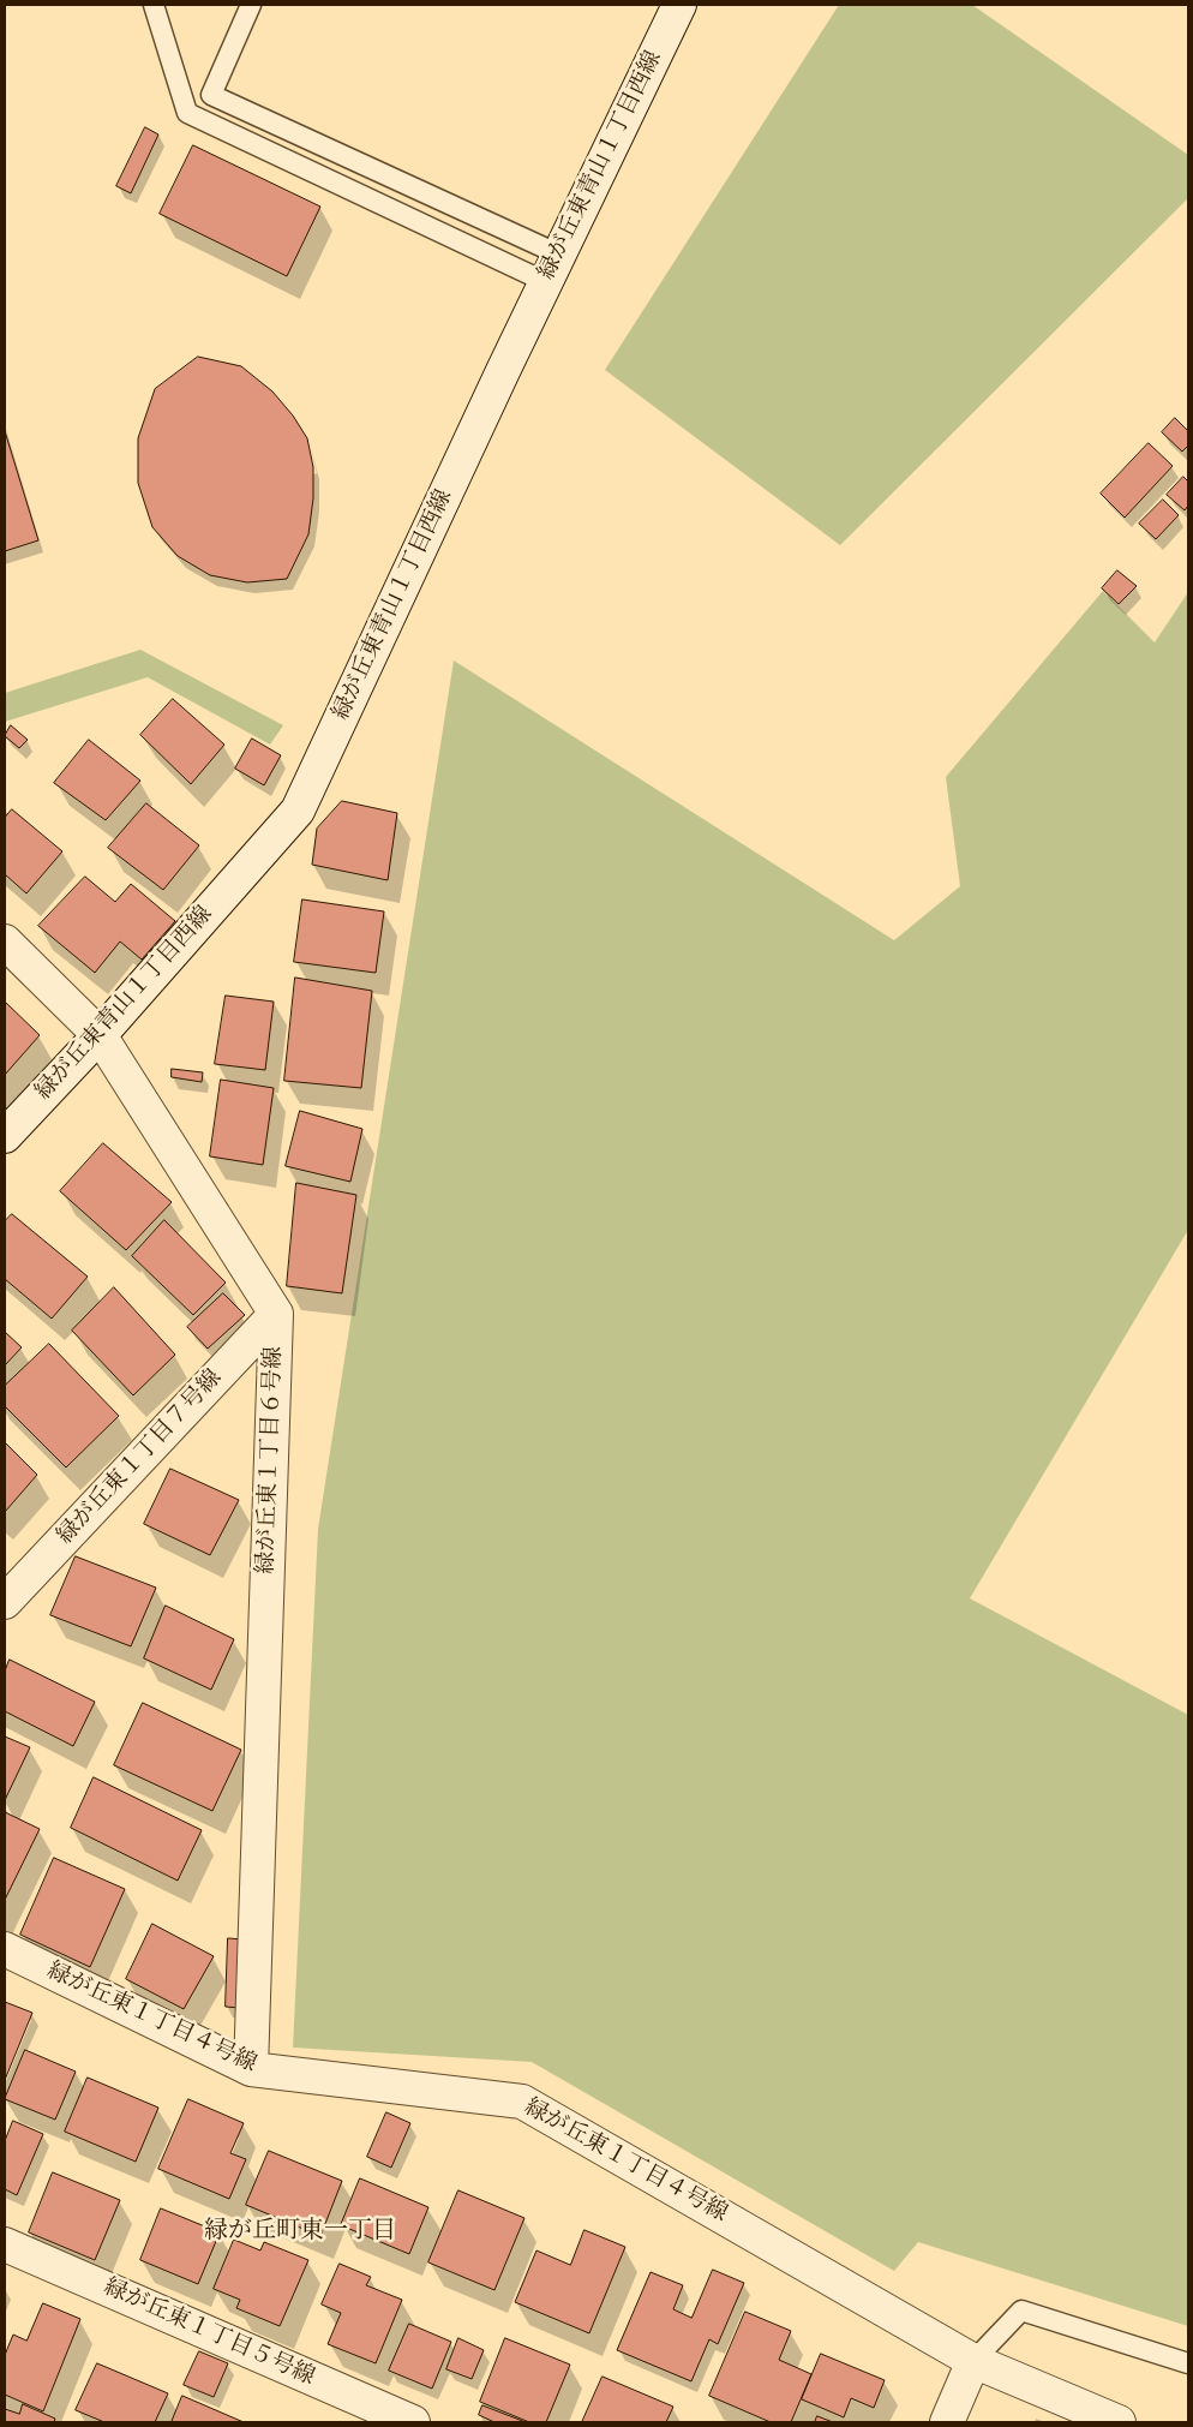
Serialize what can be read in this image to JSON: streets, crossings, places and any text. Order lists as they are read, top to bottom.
{
  "streets": {
    "street": [
      "緑が丘東青山１丁目西線",
      "緑が丘東１丁目７号線",
      "緑が丘東１丁目６号線",
      "緑が丘東１丁目４号線",
      "緑が丘東１丁目５号線"
    ]
  },
  "crossings": [
    ["緑が丘東青山１丁目西線", "緑が丘東１丁目６号線"],
    ["緑が丘東１丁目７号線", "緑が丘東１丁目６号線"],
    ["緑が丘東１丁目６号線", "緑が丘東１丁目４号線"]
  ],
  "districts": ["緑が丘町東一丁目"]
}
